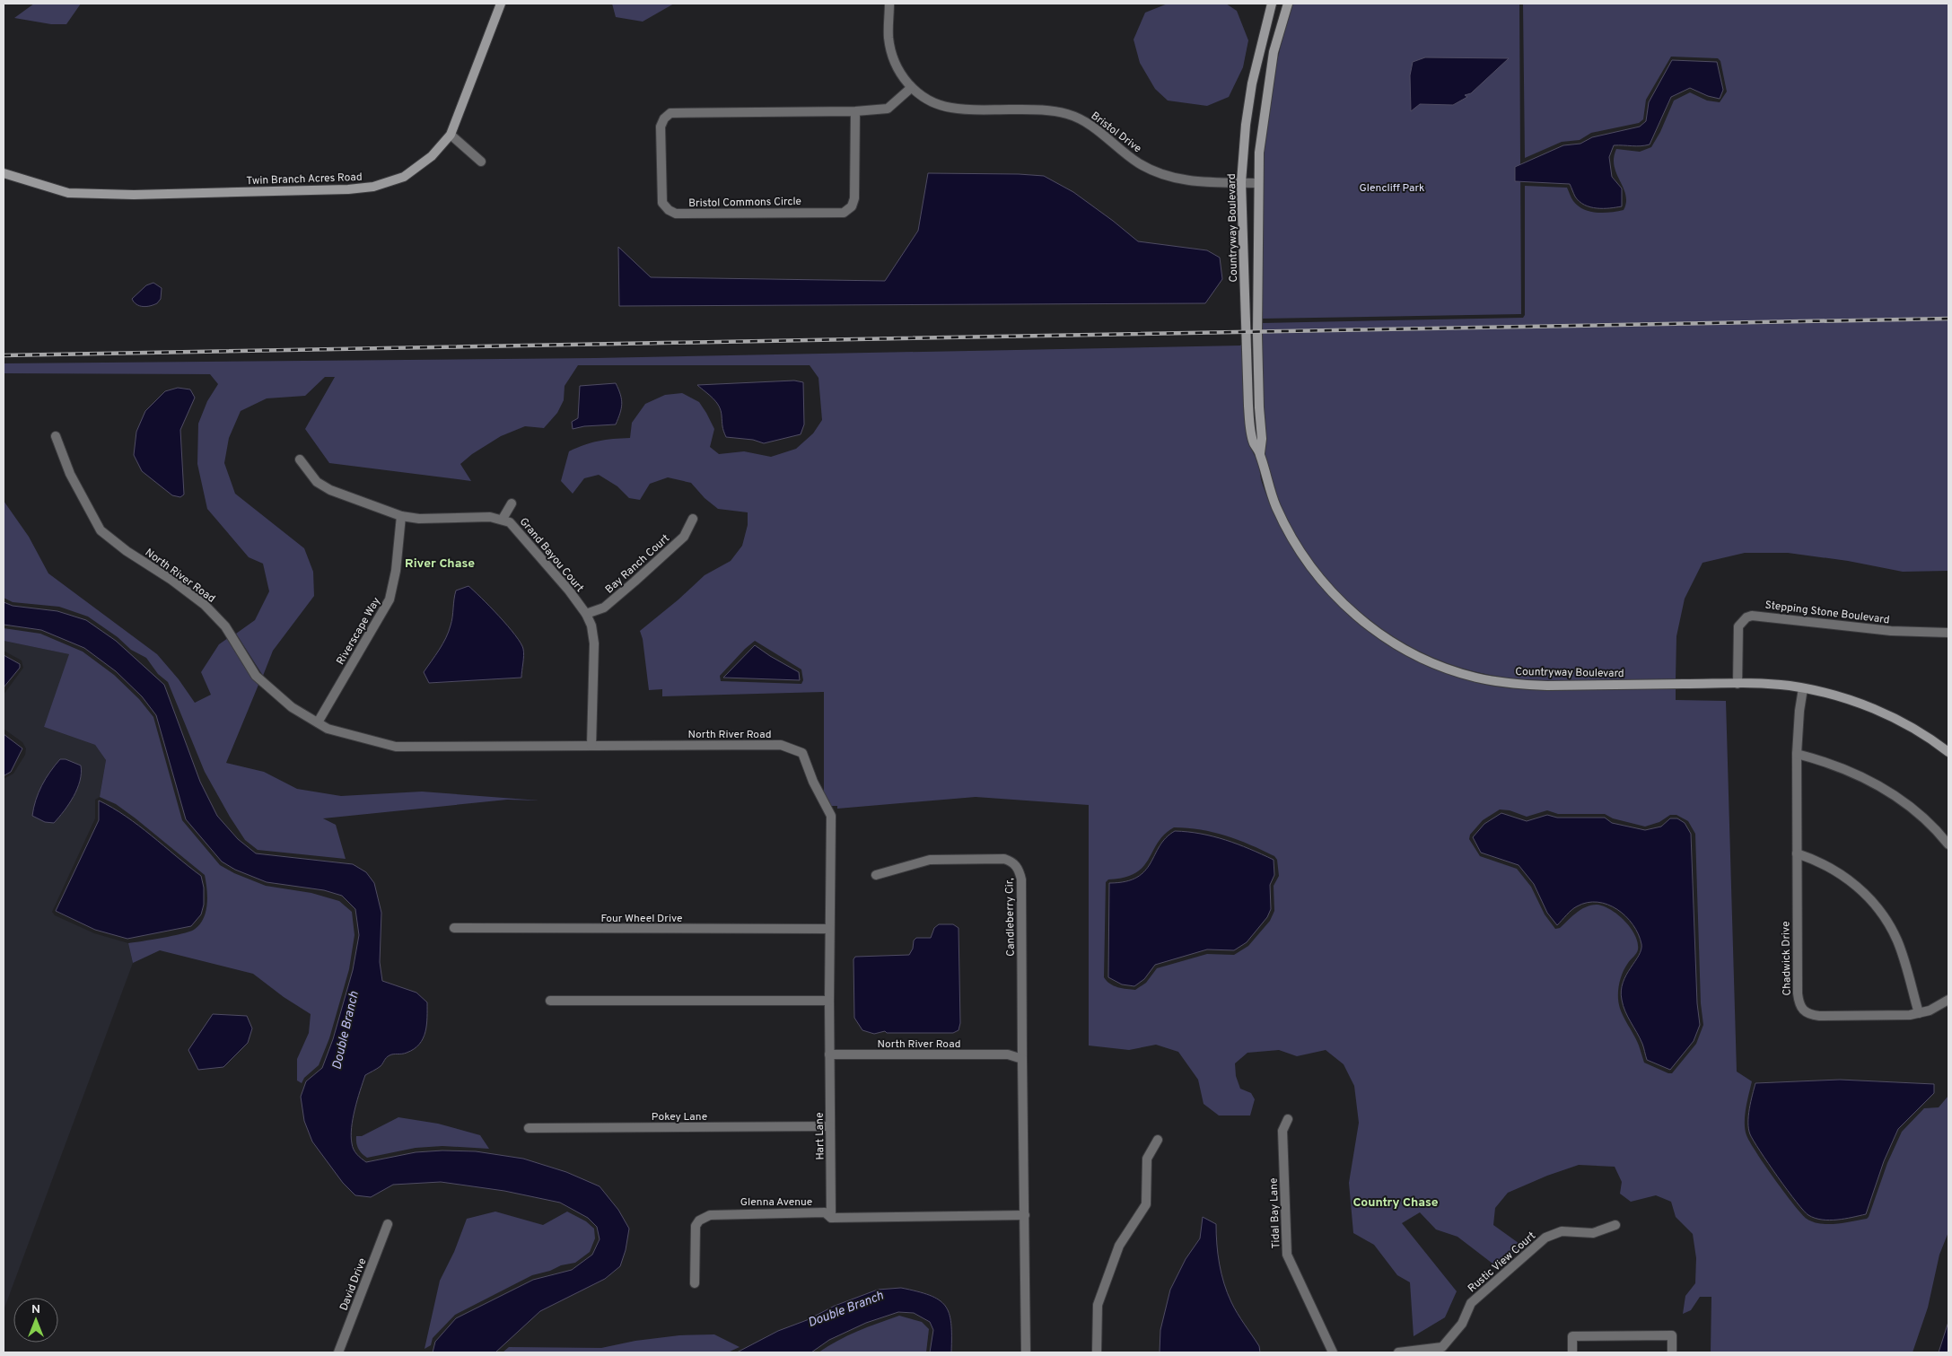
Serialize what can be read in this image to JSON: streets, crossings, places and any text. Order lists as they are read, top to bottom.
{
  "streets": {
    "street": [
      "Bristol Drive",
      "Twin Branch Acres Road",
      "Bristol Commons Circle",
      "Countryway Boulevard",
      "Grand Bayou Court",
      "Bay Ranch Court",
      "North River Road",
      "Stepping Stone Boulevard",
      "Riverscape Way",
      "Candleberry Cir,",
      "Four Wheel Drive",
      "Chadwick Drive",
      "Pokey Lane",
      "Hart Lane",
      "Glenna Avenue",
      "Tidal Bay Lane",
      "Rustic View Court",
      "David Drive"
    ]
  },
  "crossings": [
    ["Bristol Drive", "Bristol Commons Circle"],
    ["Bristol Drive", "Countryway Boulevard"],
    ["Countryway Boulevard", "Stepping Stone Boulevard"],
    ["Countryway Boulevard", "Chadwick Drive"],
    ["Grand Bayou Court", "Bay Ranch Court"],
    ["Grand Bayou Court", "North River Road"],
    ["Grand Bayou Court", "Riverscape Way"],
    ["North River Road", "Riverscape Way"],
    ["North River Road", "Candleberry Cir,"],
    ["North River Road", "Four Wheel Drive"],
    ["North River Road", "Hart Lane"],
    ["Pokey Lane", "Hart Lane"],
    ["Hart Lane", "Glenna Avenue"]
  ],
  "districts": ["River Chase", "Country Chase"],
  "water": ["Double Branch"],
  "parks": ["Glencliff Park"],
  "north": "top"
}
